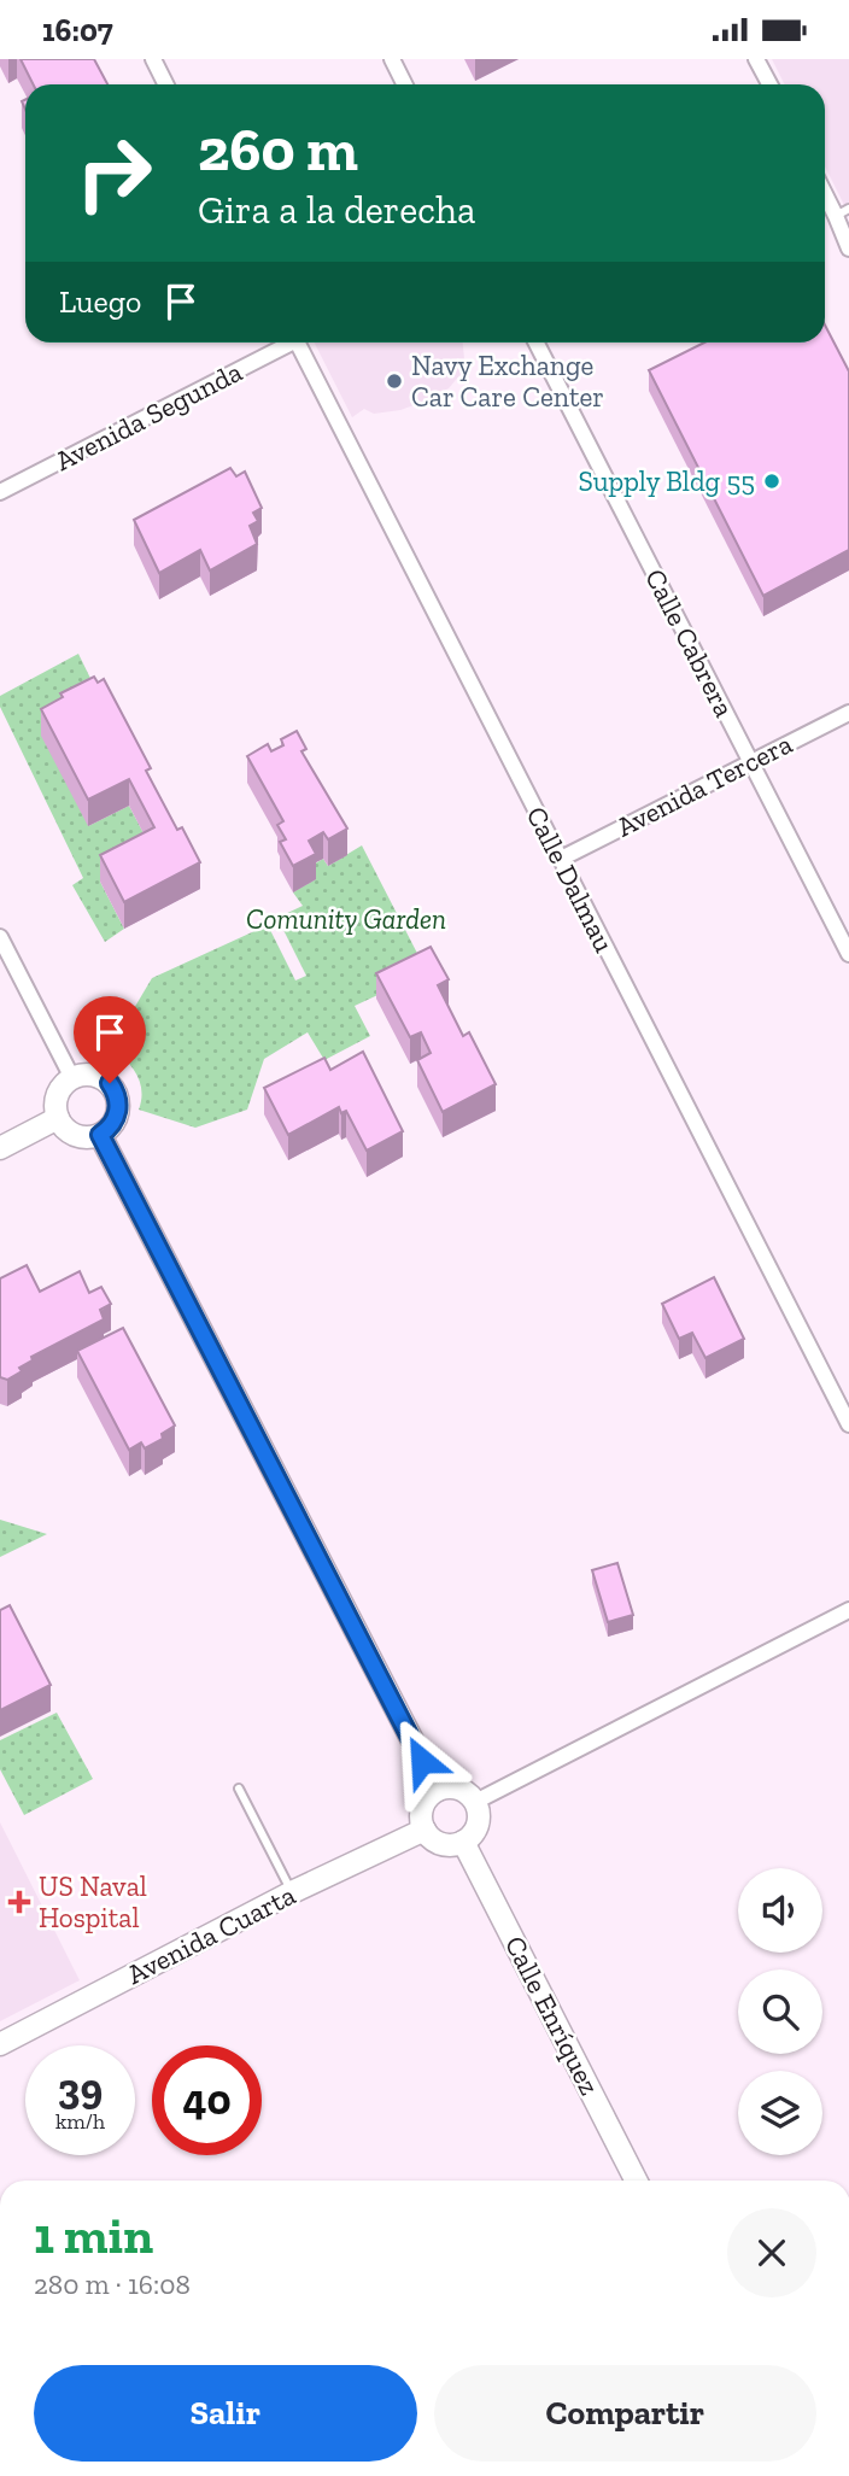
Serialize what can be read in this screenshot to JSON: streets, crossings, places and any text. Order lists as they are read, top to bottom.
{
  "streets": {
    "street": [
      "Avenida Segunda",
      "Calle Cabrera",
      "Avenida Tercera",
      "Calle Dalmau",
      "Avenida Cuarta",
      "Calle Enríquez"
    ]
  },
  "crossings": [
    ["Calle Cabrera", "Avenida Tercera"],
    ["Avenida Tercera", "Calle Dalmau"],
    ["Avenida Cuarta", "Calle Enríquez"]
  ],
  "parks": ["Comunity Garden"],
  "places": {
    "other": ["Navy Exchange Car Care Center", "Supply Bldg 55"],
    "health": ["US Naval Hospital"]
  },
  "page": {
    "status": "16:07",
    "turn": ["260 m", "Gira a la derecha"],
    "then": "Luego",
    "speed": "39 km/h",
    "limit": "40",
    "heading": ["1 min", "280 m · 16:08"],
    "buttons": ["Salir", "Compartir"]
  }
}
